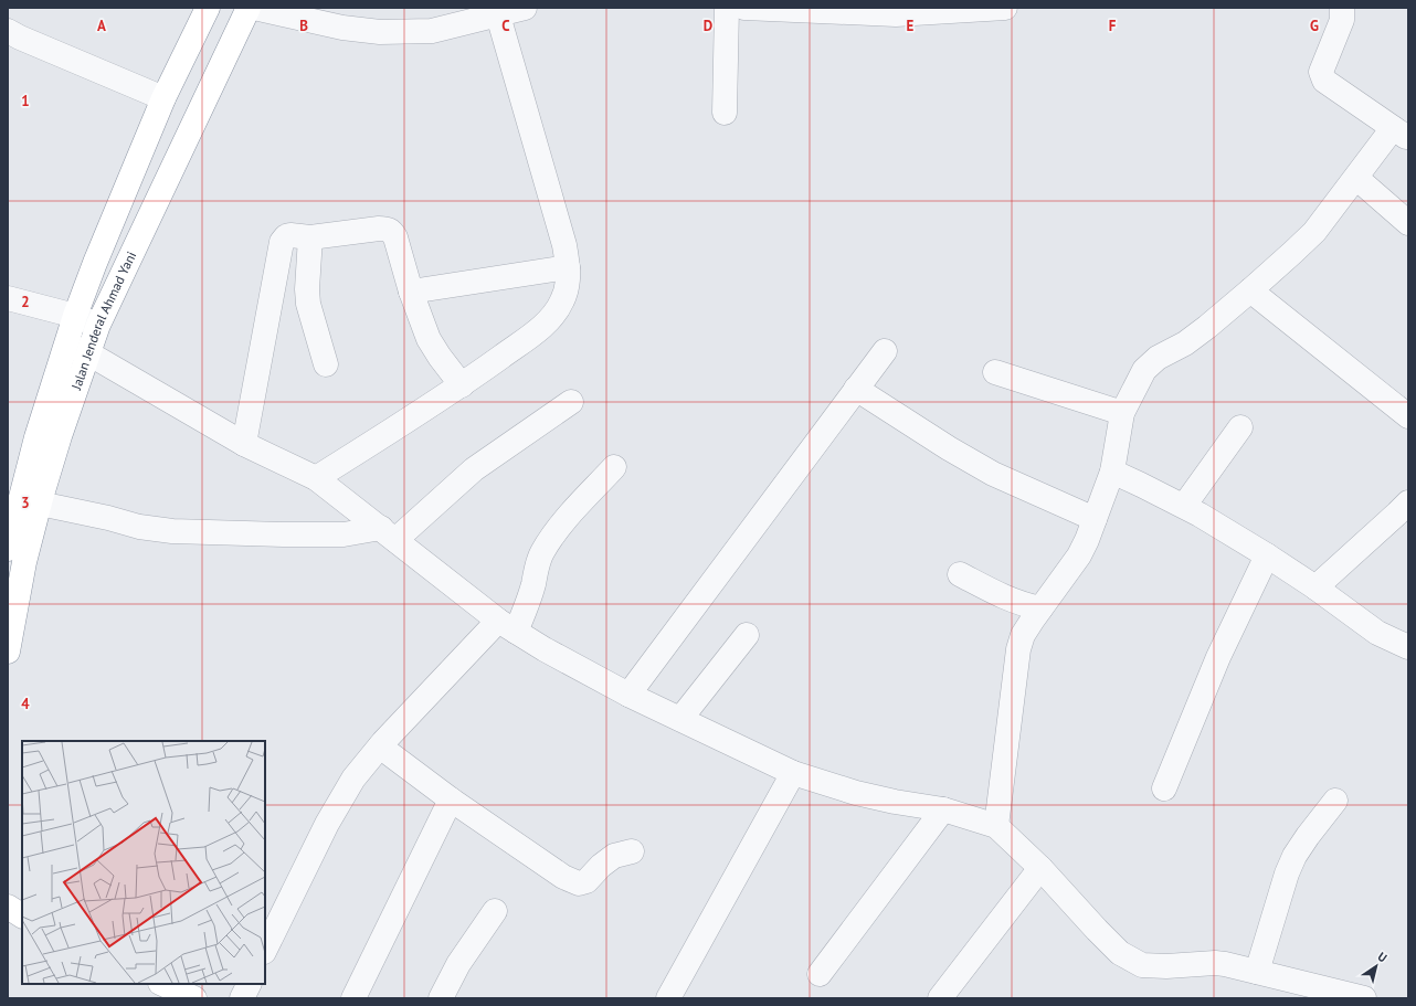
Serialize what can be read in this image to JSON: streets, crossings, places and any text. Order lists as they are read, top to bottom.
{
  "streets": {
    "main road": ["Jalan Jenderal Ahmad Yani"]
  },
  "north": "top right",
  "grid": {
    "columns": [
      "A",
      "B",
      "C",
      "D",
      "E",
      "F",
      "G"
    ],
    "rows": [
      "1",
      "2",
      "3",
      "4"
    ]
  }
}
